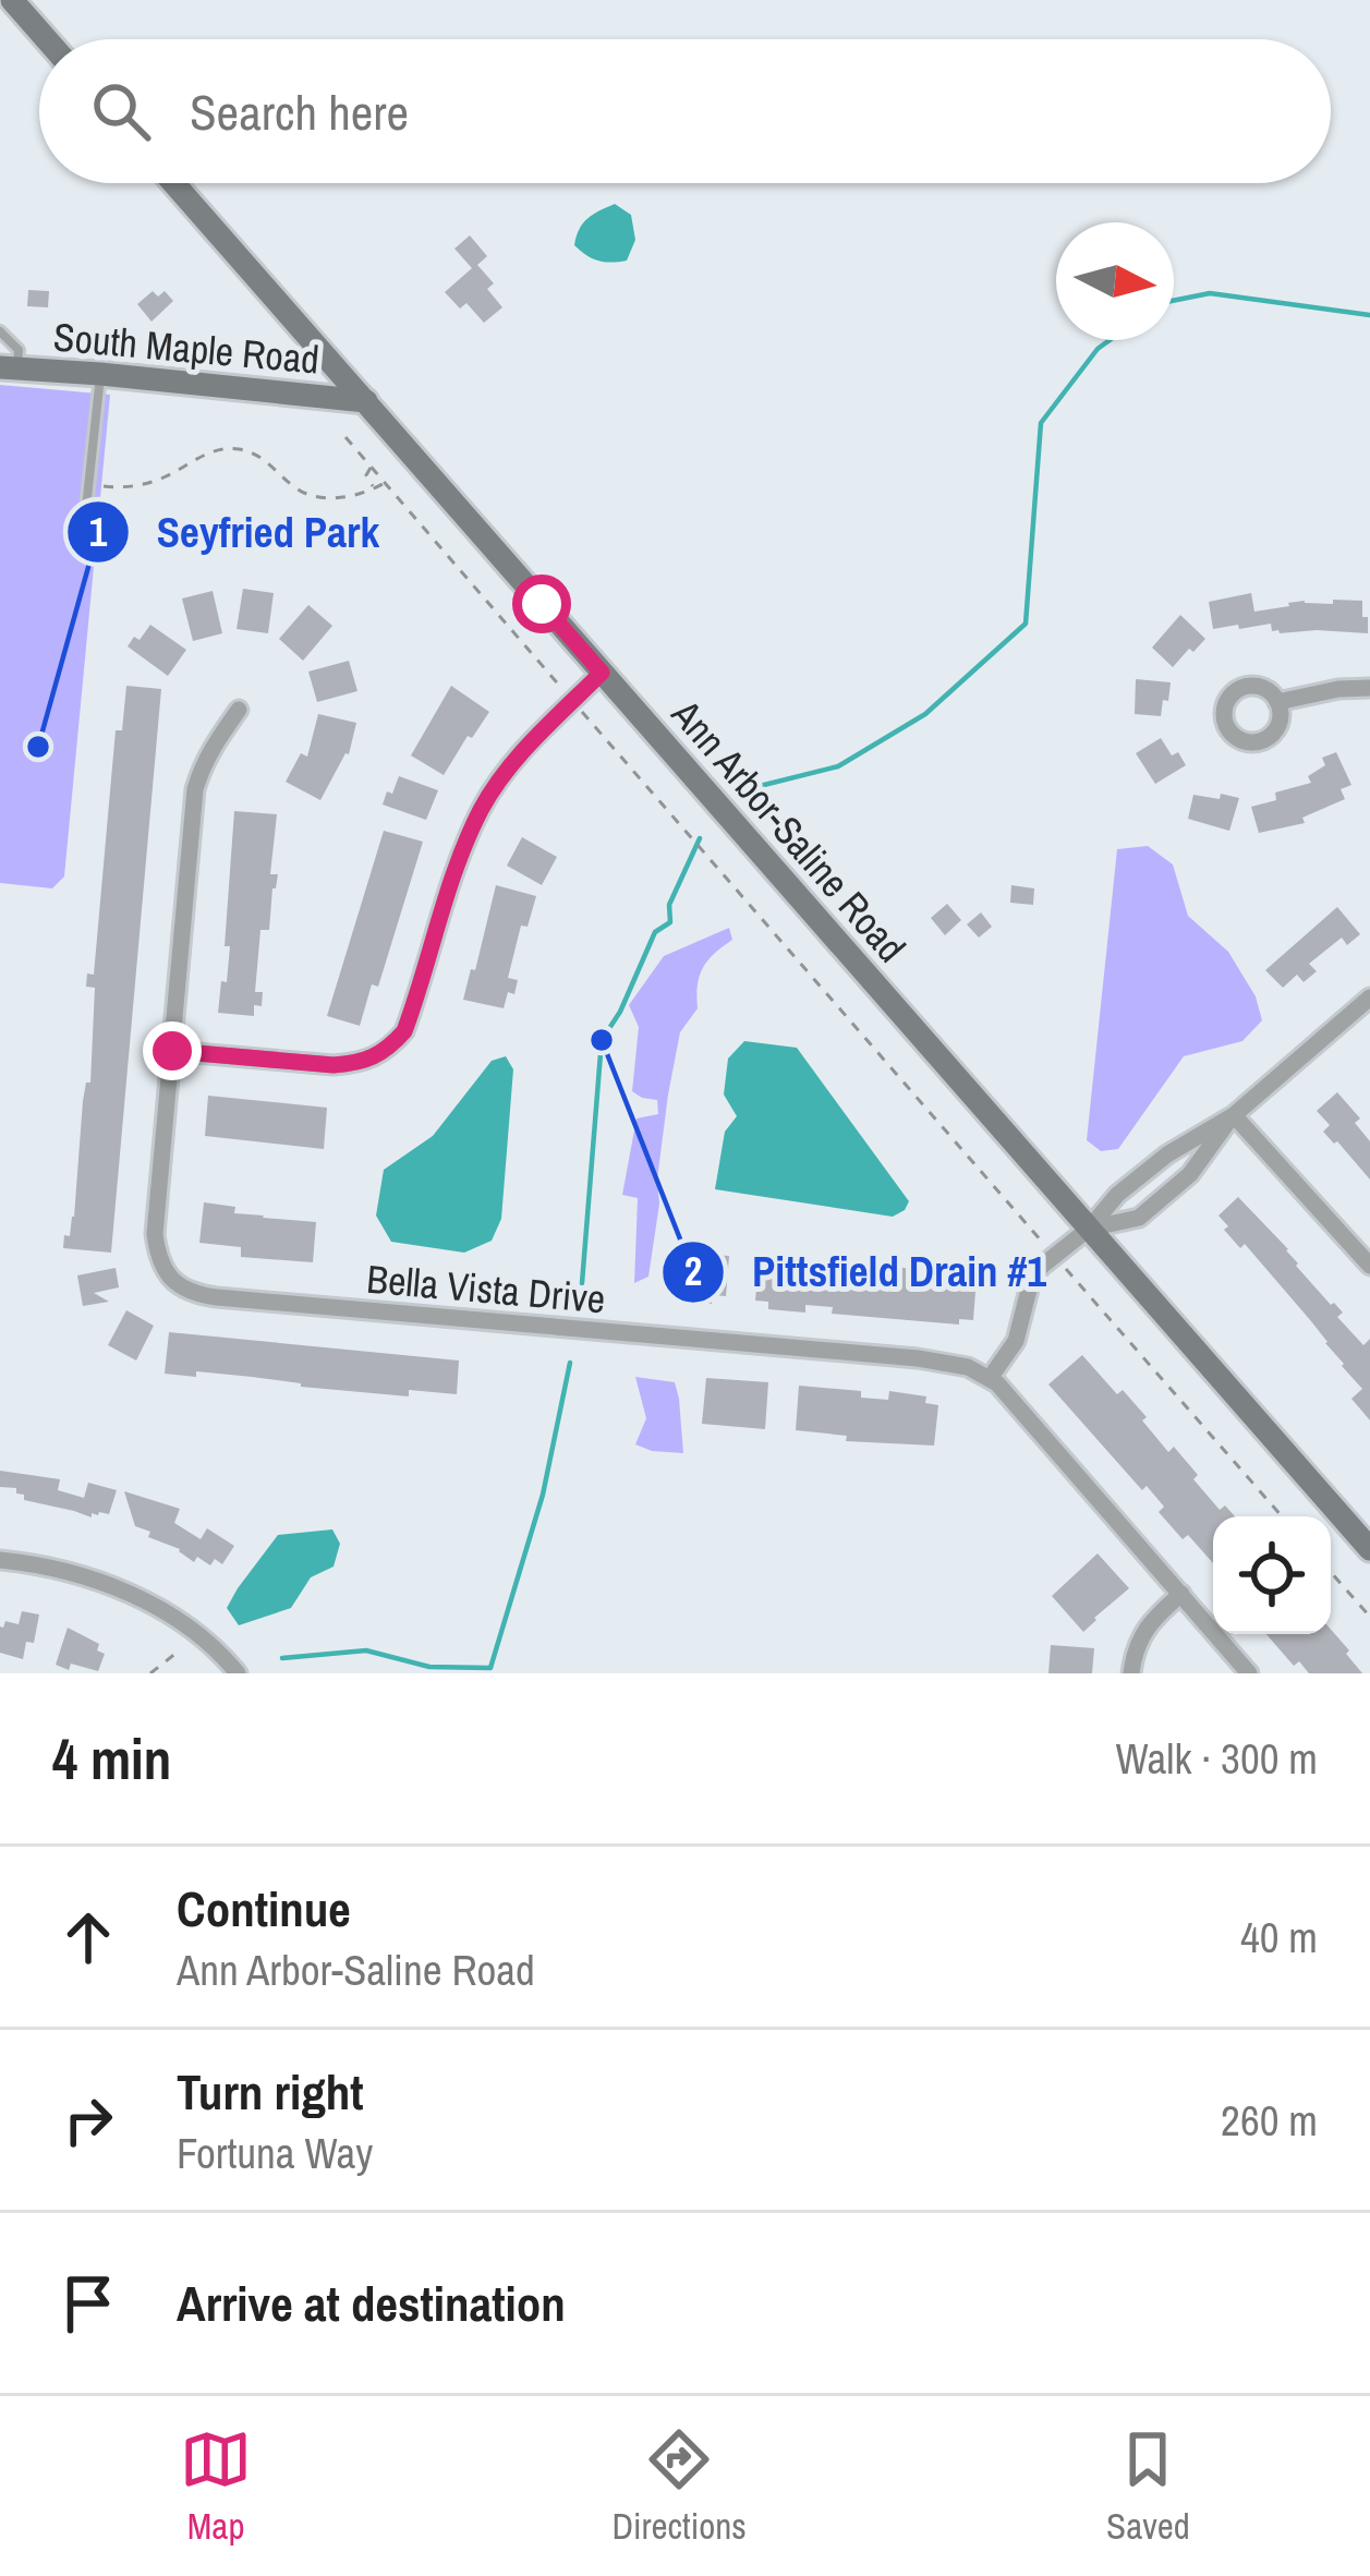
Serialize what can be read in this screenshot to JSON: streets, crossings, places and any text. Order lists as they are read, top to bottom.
{
  "streets": {
    "main road": ["South Maple Road", "Ann Arbor-Saline Road"],
    "street": ["Bella Vista Drive"]
  },
  "crossings": [
    ["South Maple Road", "Ann Arbor-Saline Road"]
  ],
  "places": ["Seyfried Park", "Pittsfield Drain #1"],
  "north": "right",
  "page": {
    "search": "Search here",
    "heading": ["4 min", "Walk · 300 m"],
    "list": [
      ["Continue", "Ann Arbor-Saline Road", "40 m"],
      ["Turn right", "Fortuna Way", "260 m"],
      "Arrive at destination"
    ],
    "nav": ["Map", "Directions", "Saved"]
  }
}
